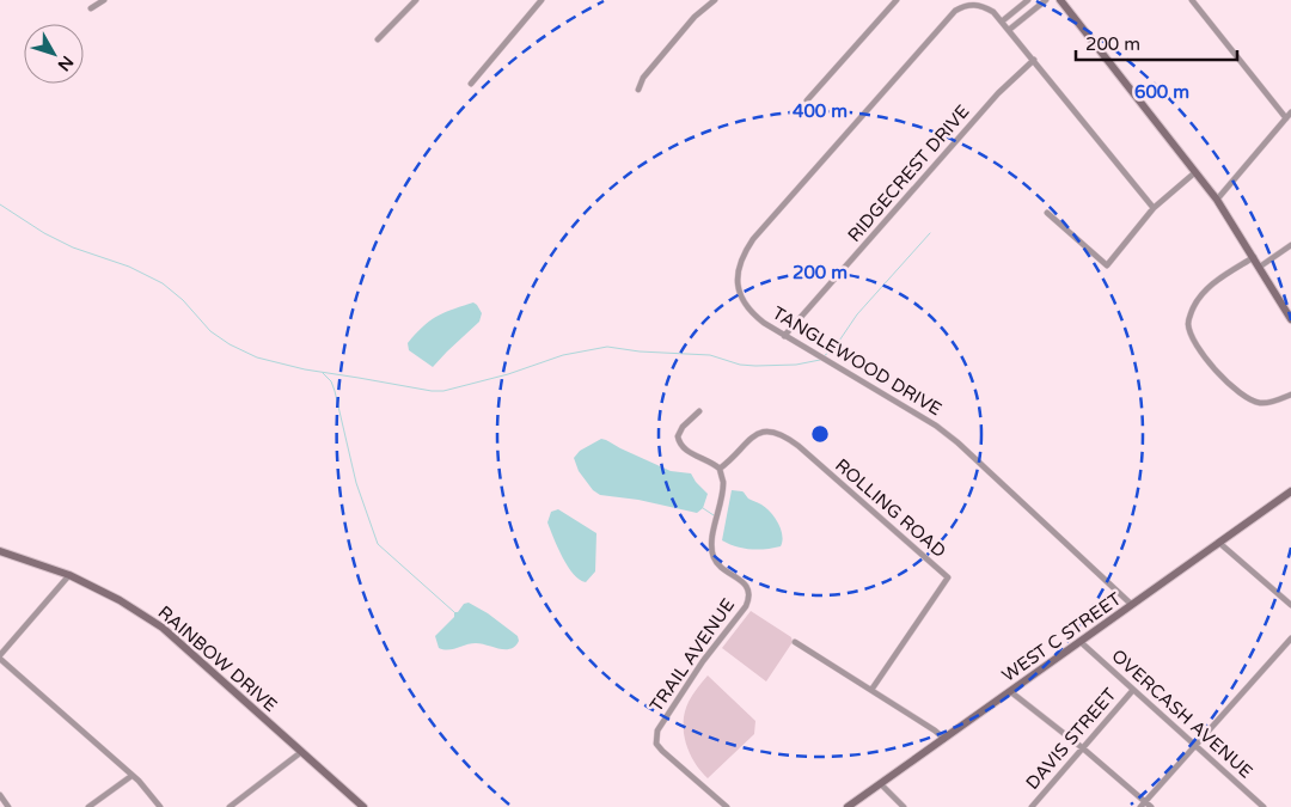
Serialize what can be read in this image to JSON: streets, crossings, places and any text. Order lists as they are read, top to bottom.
{
  "streets": {
    "main road": ["WEST C STREET", "RAINBOW DRIVE"],
    "street": [
      "RIDGECREST DRIVE",
      "TANGLEWOOD DRIVE",
      "ROLLING ROAD",
      "TRAIL AVENUE",
      "OVERCASH AVENUE",
      "DAVIS STREET"
    ]
  },
  "crossings": [
    ["RIDGECREST DRIVE", "TANGLEWOOD DRIVE"],
    ["TANGLEWOOD DRIVE", "WEST C STREET"],
    ["ROLLING ROAD", "TRAIL AVENUE"],
    ["WEST C STREET", "OVERCASH AVENUE"],
    ["OVERCASH AVENUE", "DAVIS STREET"]
  ],
  "scale_bar": "200 m",
  "north": "bottom right",
  "rings": ["600 m", "400 m", "200 m"]
}
